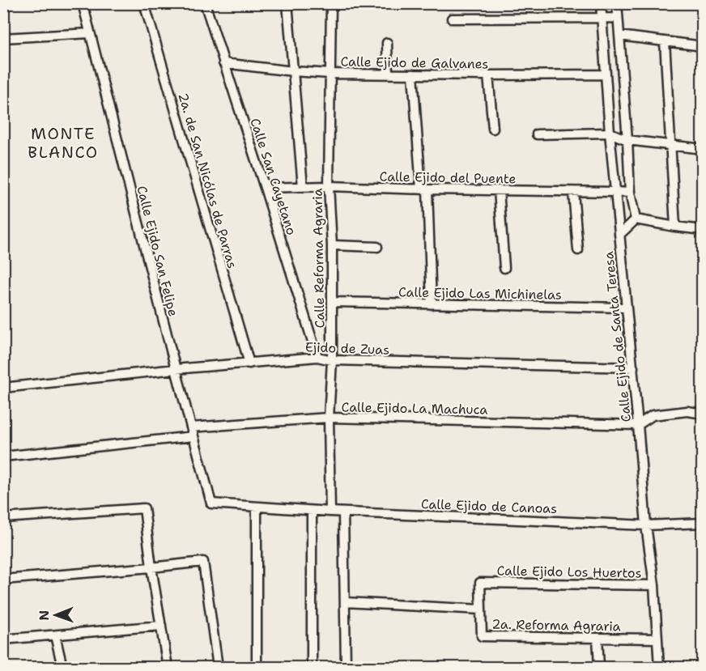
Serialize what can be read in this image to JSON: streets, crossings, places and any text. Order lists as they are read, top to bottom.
{
  "streets": {
    "street": [
      "Calle Ejido de Galvanes",
      "Calle San Cayetano",
      "Calle Ejido del Puente",
      "2a. de San Nicólas de Parras",
      "Calle Ejido San Felipe",
      "Calle Reforma Agraria",
      "Calle Ejido Las Michinelas",
      "Calle Ejido de Santa Teresa",
      "Ejido de Zuas",
      "Calle Ejido La Machuca",
      "Calle Ejido de Canoas",
      "Calle Ejido Los Huertos",
      "2a. Reforma Agraria"
    ]
  },
  "crossings": [
    ["Calle Ejido de Galvanes", "Calle San Cayetano"],
    ["Calle Ejido de Galvanes", "Calle Reforma Agraria"],
    ["Calle Ejido de Galvanes", "Calle Ejido de Santa Teresa"],
    ["Calle San Cayetano", "Calle Ejido del Puente"],
    ["Calle San Cayetano", "Ejido de Zuas"],
    ["Calle Ejido del Puente", "Calle Reforma Agraria"],
    ["Calle Ejido del Puente", "Calle Ejido de Santa Teresa"],
    ["2a. de San Nicólas de Parras", "Ejido de Zuas"],
    ["Calle Ejido San Felipe", "Ejido de Zuas"],
    ["Calle Ejido San Felipe", "Calle Ejido La Machuca"],
    ["Calle Ejido San Felipe", "Calle Ejido de Canoas"],
    ["Calle Reforma Agraria", "Calle Ejido Las Michinelas"],
    ["Calle Reforma Agraria", "Ejido de Zuas"],
    ["Calle Reforma Agraria", "Calle Ejido La Machuca"],
    ["Calle Reforma Agraria", "Calle Ejido de Canoas"],
    ["Calle Ejido Las Michinelas", "Calle Ejido de Santa Teresa"],
    ["Calle Ejido de Santa Teresa", "Ejido de Zuas"],
    ["Calle Ejido de Santa Teresa", "Calle Ejido La Machuca"],
    ["Calle Ejido de Santa Teresa", "Calle Ejido de Canoas"],
    ["Calle Ejido de Santa Teresa", "Calle Ejido Los Huertos"],
    ["Calle Ejido de Santa Teresa", "2a. Reforma Agraria"],
    ["Calle Ejido Los Huertos", "2a. Reforma Agraria"]
  ],
  "districts": ["MONTE BLANCO"],
  "north": "left"
}
